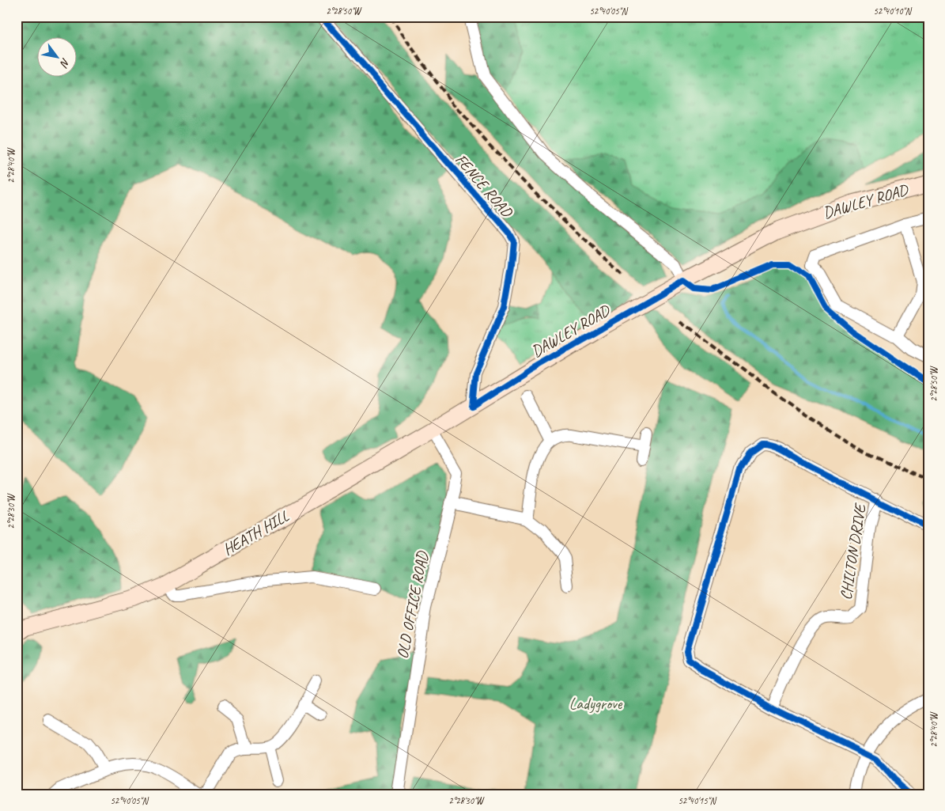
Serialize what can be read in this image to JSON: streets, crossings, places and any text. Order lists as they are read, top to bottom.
{
  "streets": {
    "street": [
      "FENCE ROAD",
      "DAWLEY ROAD",
      "HEATH HILL",
      "CHILTON DRIVE",
      "OLD OFFICE ROAD"
    ]
  },
  "crossings": [
    ["FENCE ROAD", "DAWLEY ROAD"],
    ["FENCE ROAD", "HEATH HILL"],
    ["DAWLEY ROAD", "HEATH HILL"],
    ["HEATH HILL", "OLD OFFICE ROAD"]
  ],
  "parks": ["Ladygrove"],
  "north": "bottom right",
  "coordinates": [
    "2°28'50\"W",
    "52°40'05\"N",
    "52°40'10\"N",
    "2°28'40\"W",
    "2°28'30\"W",
    "52°40'15\"N"
  ]
}
